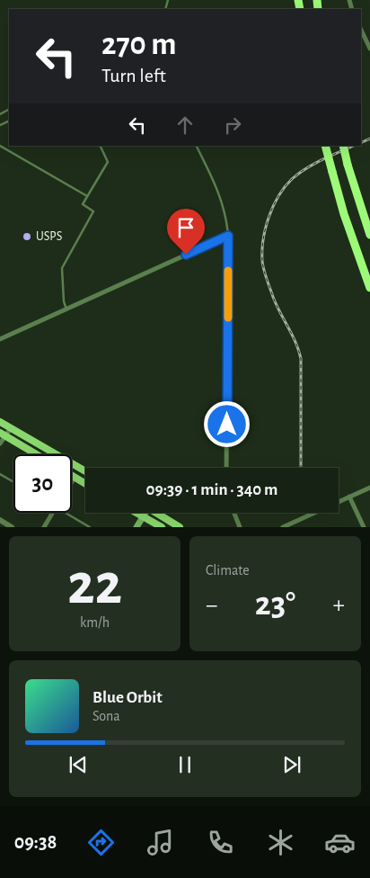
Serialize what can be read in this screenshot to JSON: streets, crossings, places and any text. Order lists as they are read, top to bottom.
{
  "places": ["USPS"],
  "page": {
    "turn": ["270 m", "Turn left"],
    "limit": "30",
    "trip": "09:39 · 1 min · 340 m",
    "tile": [
      ["22", "km/h"],
      "Climate"
    ],
    "heat": ["−", "23°", "+"],
    "song": ["Blue Orbit", "Sona"],
    "tabs": "09:38"
  }
}
